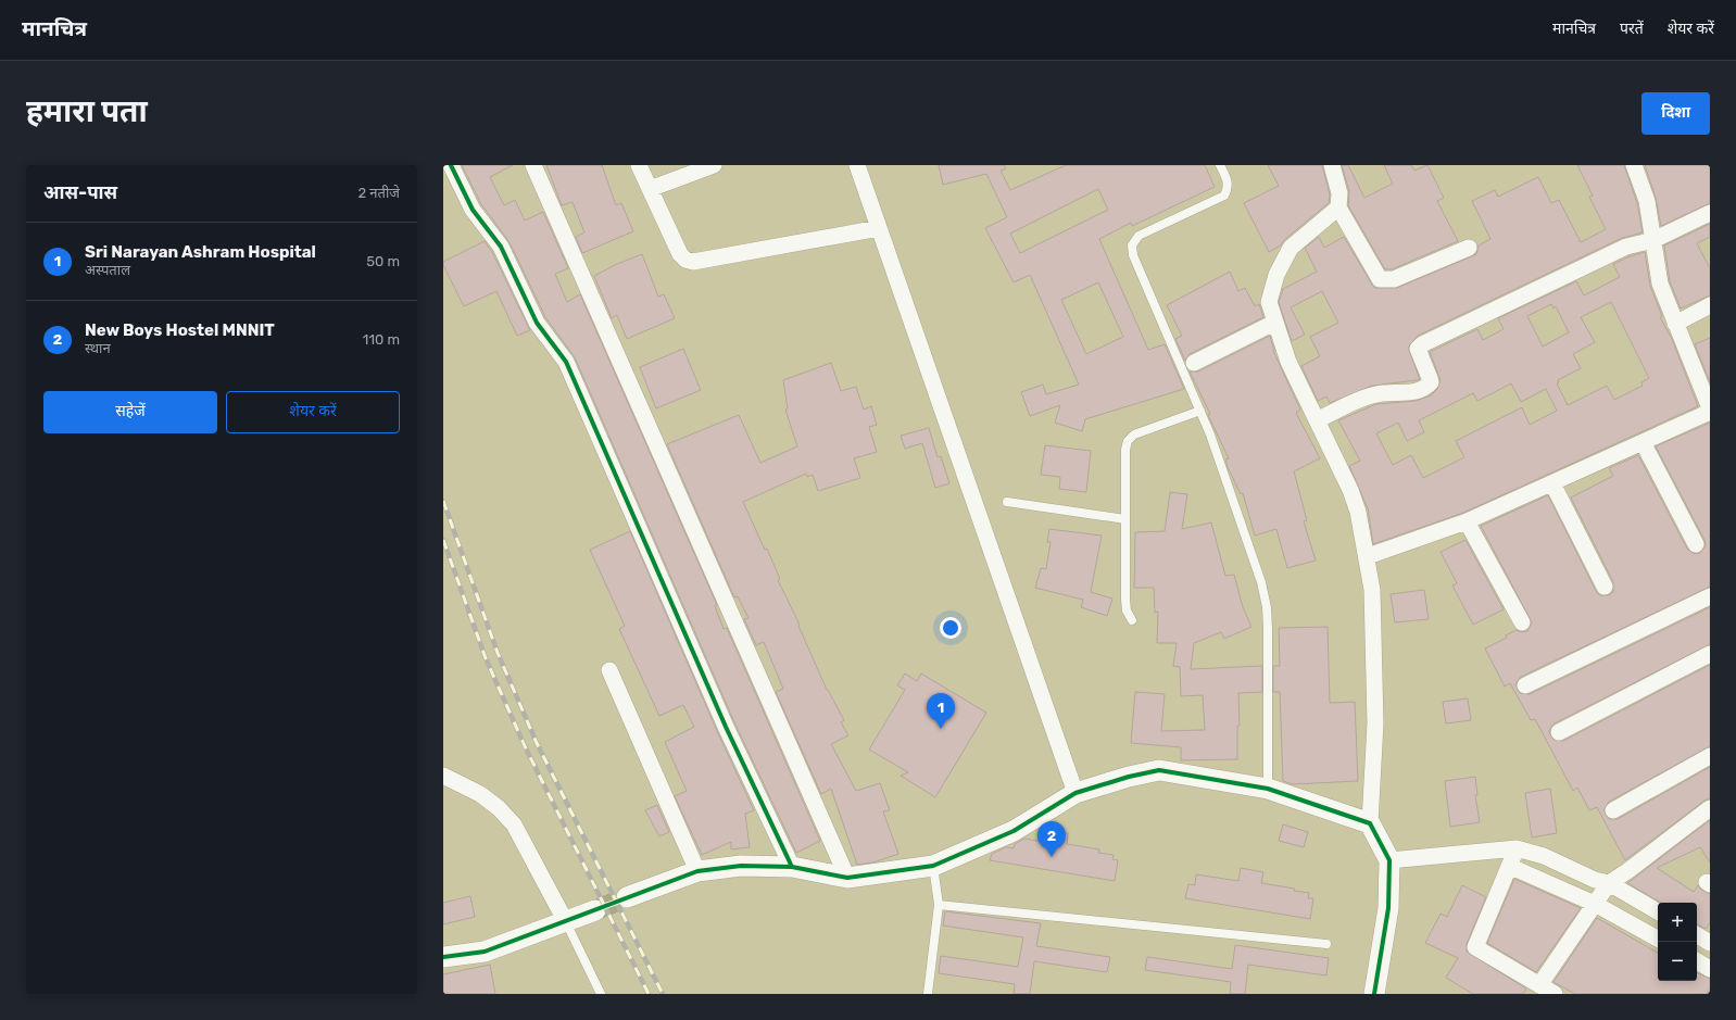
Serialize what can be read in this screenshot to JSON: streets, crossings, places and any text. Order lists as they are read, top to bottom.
{
  "page": {
    "header": "मानचित्र",
    "nav": ["मानचित्र", "परतें", "शेयर करें"],
    "buttons": [
      "दिशा",
      ["सहेजें", "शेयर करें"]
    ],
    "title": "हमारा पता",
    "heading": ["आस-पास", "2 नतीजे"],
    "list": [
      {
        "mark": "1",
        "name": "Sri Narayan Ashram Hospital",
        "note": "अस्पताल",
        "value": "50 m"
      },
      {
        "mark": "2",
        "name": "New Boys Hostel MNNIT",
        "note": "स्थान",
        "value": "110 m"
      }
    ],
    "pins": ["1", "2"],
    "map_buttons": ["+", "−"]
  }
}
